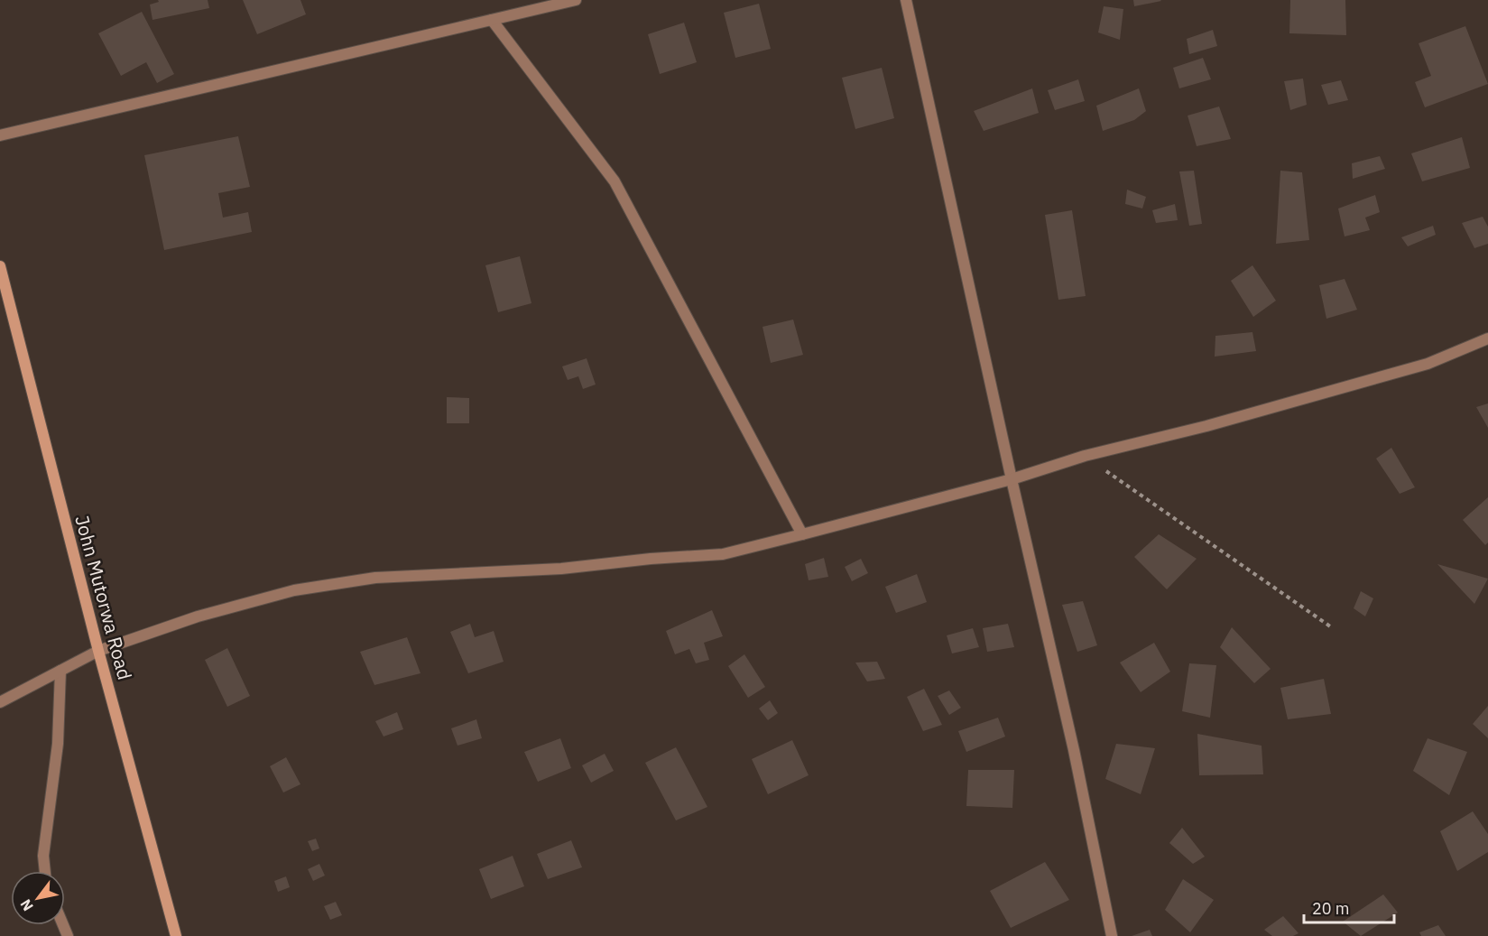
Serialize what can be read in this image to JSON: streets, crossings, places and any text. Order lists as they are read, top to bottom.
{
  "streets": {
    "street": ["John Mutorwa Road"]
  },
  "scale_bar": "20 m",
  "north": "bottom left"
}
